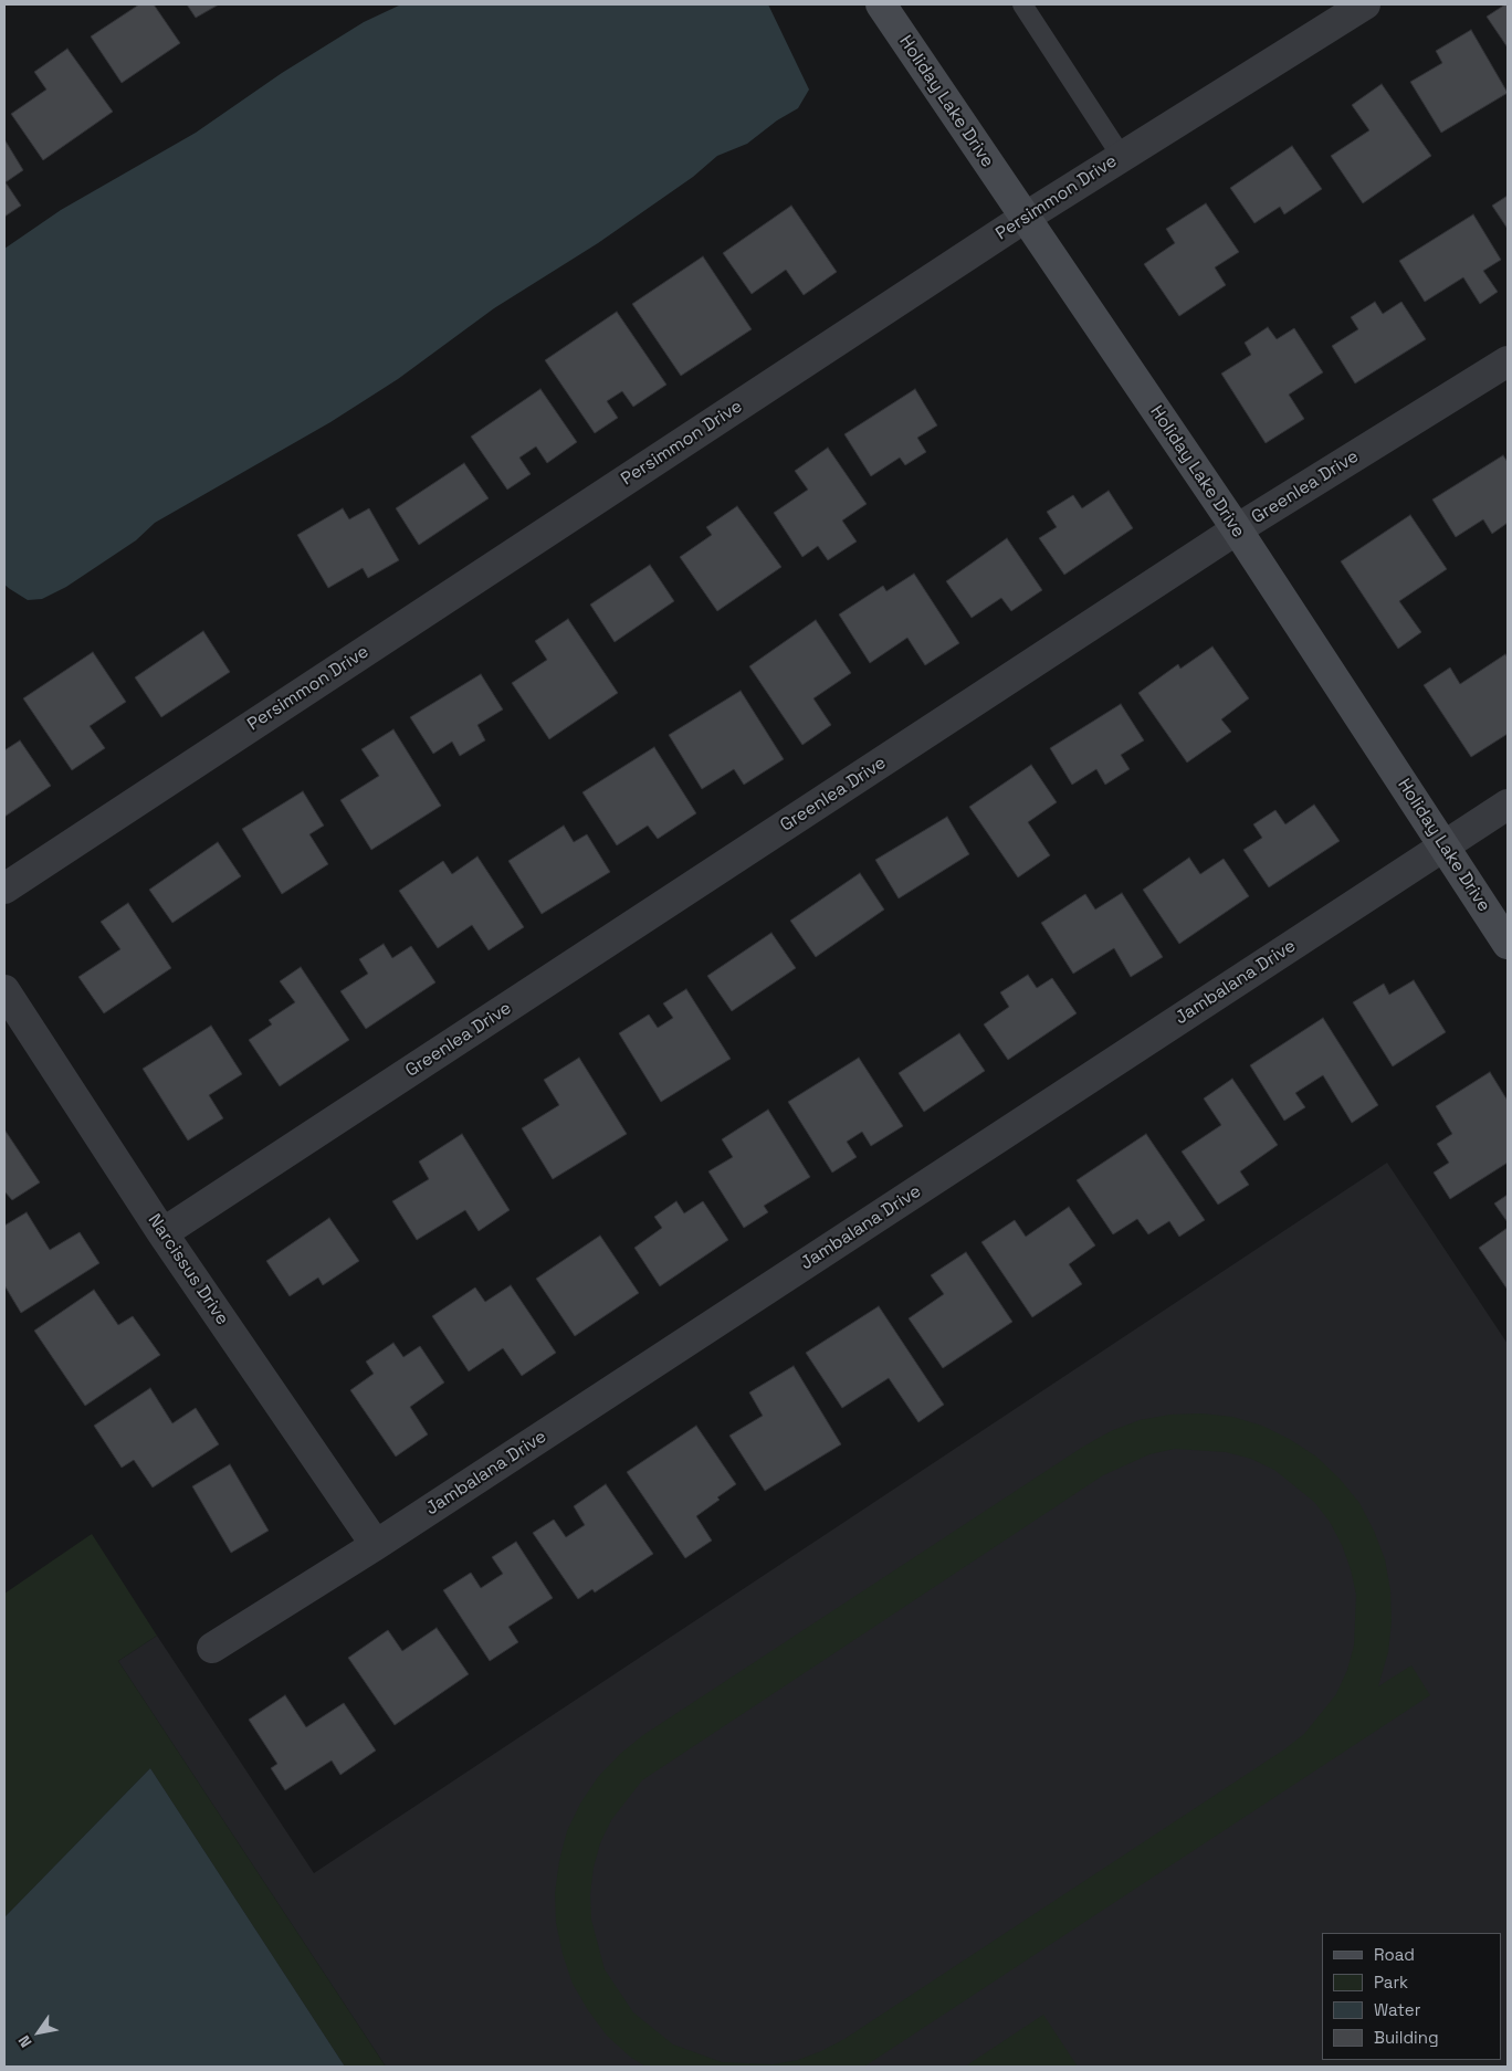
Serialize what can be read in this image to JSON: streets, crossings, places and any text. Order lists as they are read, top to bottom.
{
  "streets": {
    "street": [
      "Holiday Lake Drive",
      "Persimmon Drive",
      "Greenlea Drive",
      "Jambalana Drive",
      "Narcissus Drive"
    ]
  },
  "crossings": [
    ["Holiday Lake Drive", "Persimmon Drive"],
    ["Holiday Lake Drive", "Greenlea Drive"],
    ["Holiday Lake Drive", "Jambalana Drive"],
    ["Greenlea Drive", "Narcissus Drive"],
    ["Jambalana Drive", "Narcissus Drive"]
  ],
  "legend": [
    "Road",
    "Park",
    "Water",
    "Building"
  ],
  "north": "bottom left"
}
